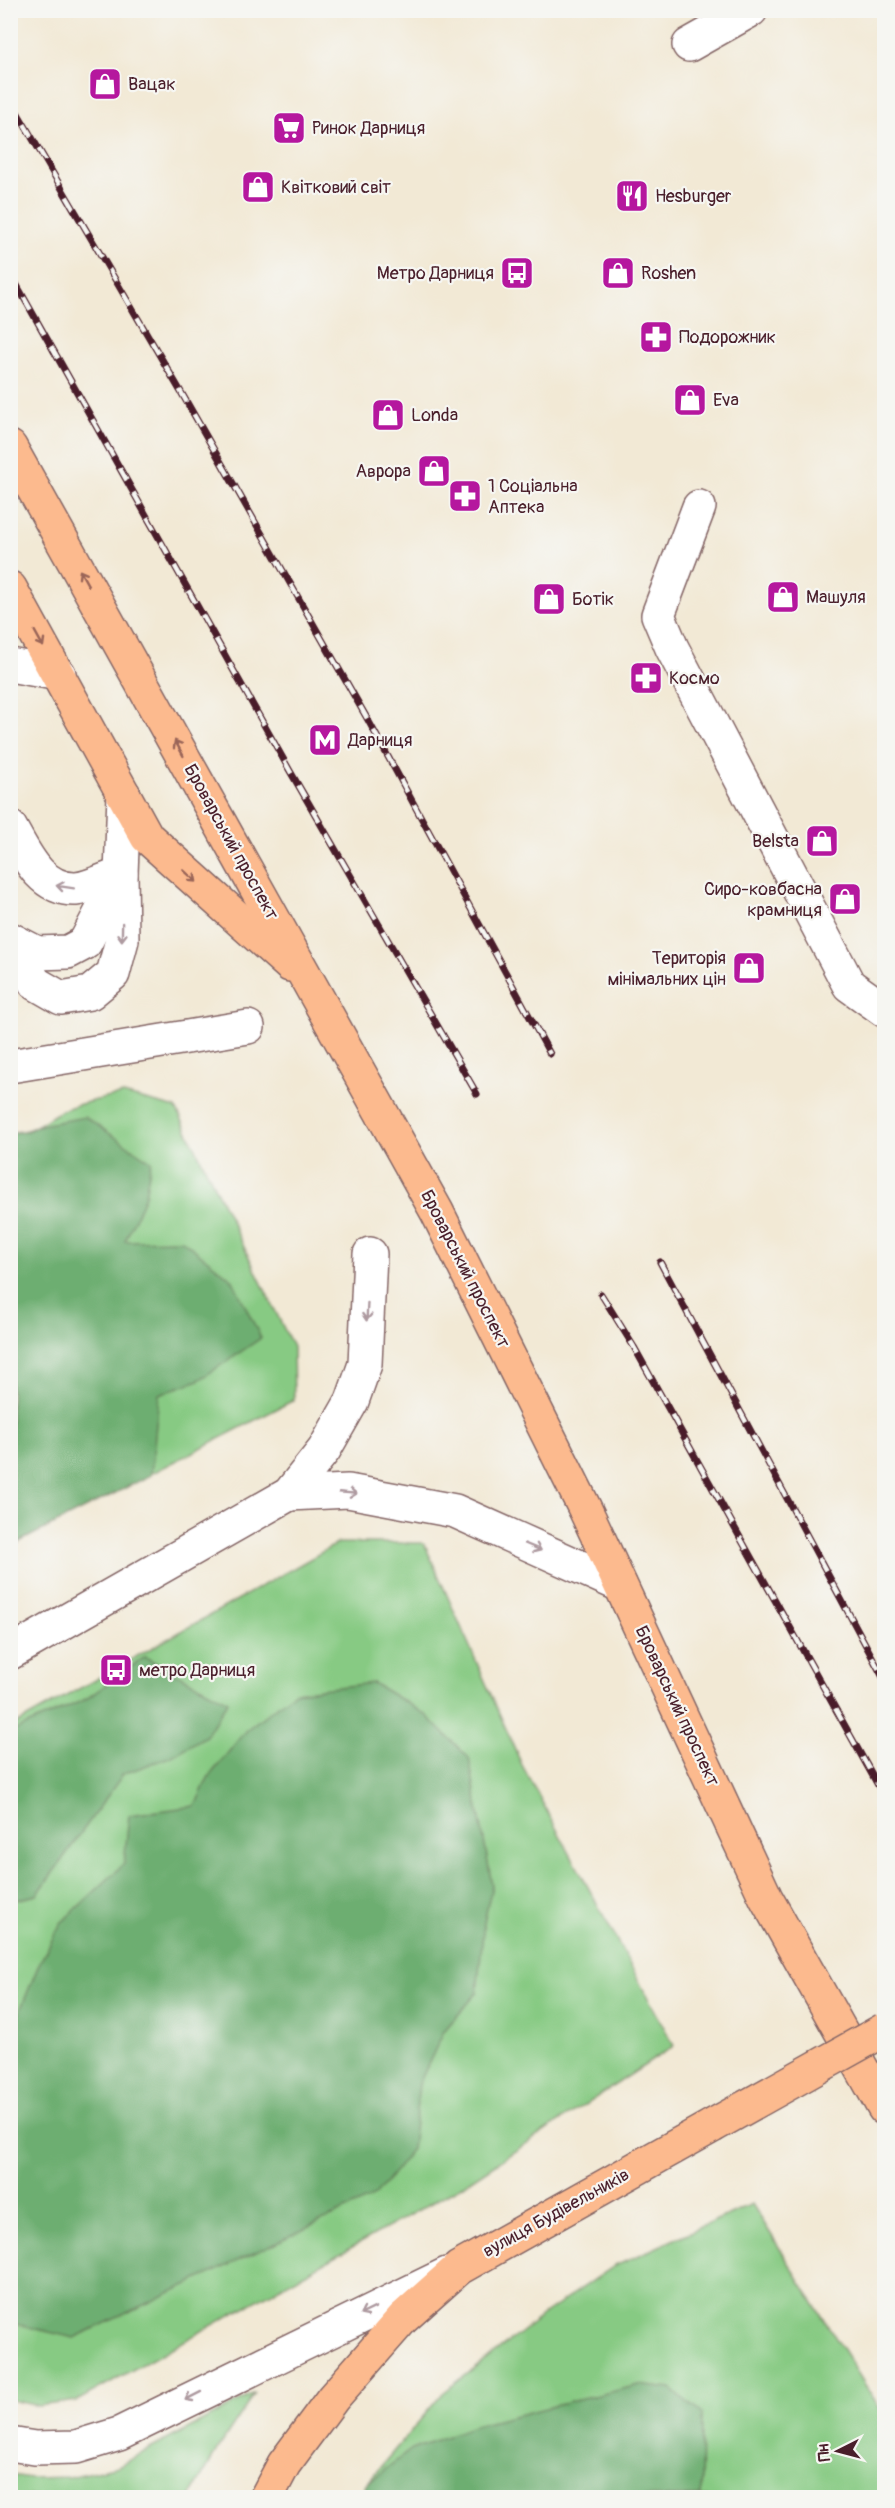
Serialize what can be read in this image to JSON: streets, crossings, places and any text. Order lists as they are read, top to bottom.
{
  "streets": {
    "main road": ["Броварський проспект", "вулиця Будівельників"]
  },
  "places": {
    "shop": [
      "Вацак",
      "Квітковий світ",
      "Roshen",
      "Eva",
      "Londa",
      "Аврора",
      "Машуля",
      "Ботік",
      "Belsta",
      "Сиро-ковбасна крамниця",
      "Територія мінімальних цін"
    ],
    "supermarket": ["Ринок Дарниця"],
    "restaurant": ["Hesburger"],
    "bus stop": ["Метро Дарниця", "метро Дарниця"],
    "pharmacy": ["Подорожник", "1 Соціальна Аптека", "Космо"],
    "metro station": ["Дарниця"]
  },
  "north": "left"
}
